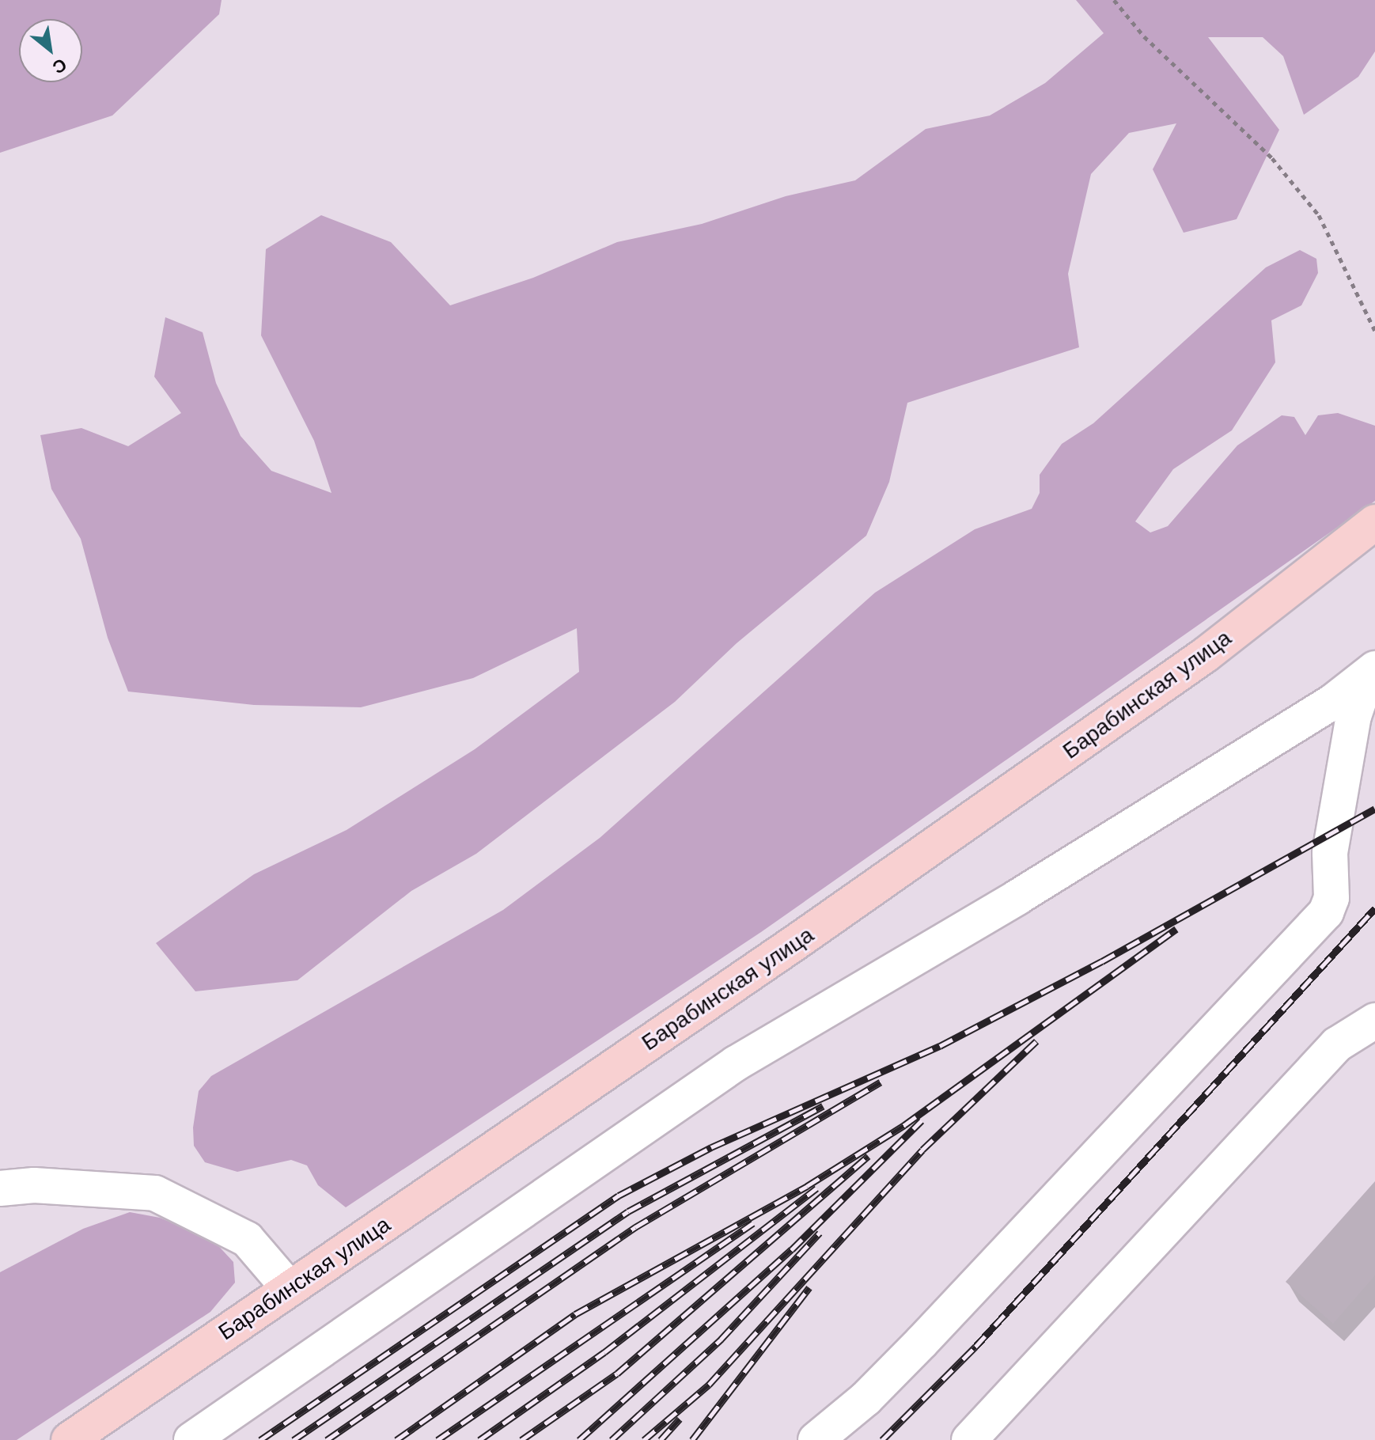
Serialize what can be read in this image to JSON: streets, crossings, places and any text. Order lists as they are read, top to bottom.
{
  "streets": {
    "main road": ["Барабинская улица"]
  },
  "north": "bottom right"
}
